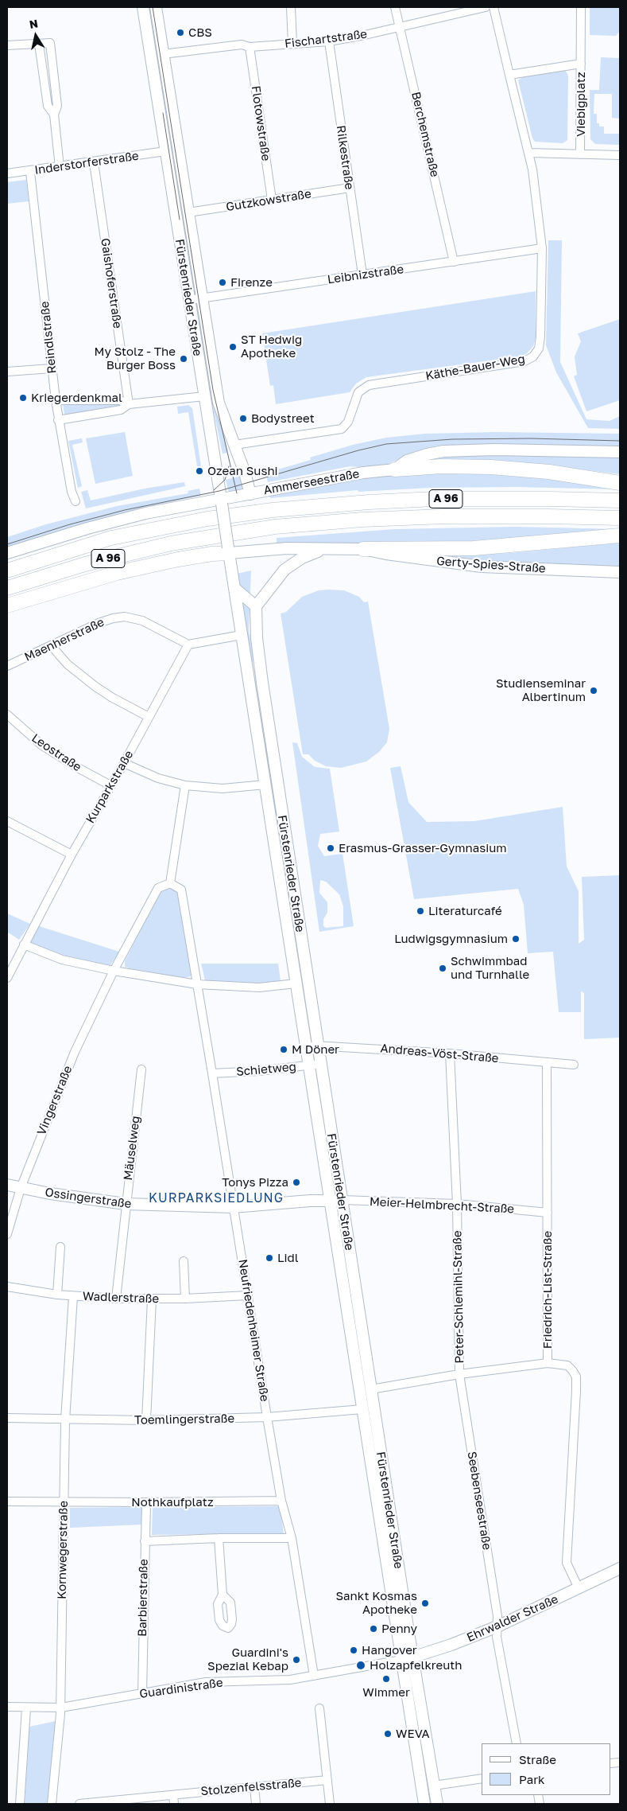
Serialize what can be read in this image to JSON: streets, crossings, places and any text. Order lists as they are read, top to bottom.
{
  "streets": {
    "highway": ["A 96"],
    "main road": [
      "Fürstenrieder Straße",
      "Ammerseestraße",
      "Gerty-Spies-Straße",
      "Ossingerstraße",
      "Ehrwalder Straße"
    ],
    "street": [
      "Fischartstraße",
      "Viebigplatz",
      "Flotowstraße",
      "Berchemstraße",
      "Rilkestraße",
      "Inderstorferstraße",
      "Gutzkowstraße",
      "Leibnizstraße",
      "Gaishoferstraße",
      "Reindlstraße",
      "Käthe-Bauer-Weg",
      "Maenherstraße",
      "Leostraße",
      "Kurparkstraße",
      "Andreas-Vöst-Straße",
      "Schietweg",
      "Vingerstraße",
      "Mäuselweg",
      "Meier-Helmbrecht-Straße",
      "Friedrich-List-Straße",
      "Peter-Schlemihl-Straße",
      "Wadlerstraße",
      "Neufriedenheimer Straße",
      "Toemlingerstraße",
      "Seebenseestraße",
      "Nothkaufplatz",
      "Kornwegerstraße",
      "Barbierstraße",
      "Guardinistraße",
      "Stolzenfelsstraße"
    ]
  },
  "crossings": [
    ["Fischartstraße", "Flotowstraße"],
    ["Fischartstraße", "Berchemstraße"],
    ["Fischartstraße", "Rilkestraße"],
    ["Fischartstraße", "Fürstenrieder Straße"],
    ["Flotowstraße", "Gutzkowstraße"],
    ["Berchemstraße", "Leibnizstraße"],
    ["Rilkestraße", "Gutzkowstraße"],
    ["Rilkestraße", "Leibnizstraße"],
    ["Inderstorferstraße", "Gaishoferstraße"],
    ["Inderstorferstraße", "Fürstenrieder Straße"],
    ["Inderstorferstraße", "Reindlstraße"],
    ["Gutzkowstraße", "Fürstenrieder Straße"],
    ["Leibnizstraße", "Fürstenrieder Straße"],
    ["Leibnizstraße", "Käthe-Bauer-Weg"],
    ["Fürstenrieder Straße", "Käthe-Bauer-Weg"],
    ["Fürstenrieder Straße", "Ammerseestraße"],
    ["Fürstenrieder Straße", "Andreas-Vöst-Straße"],
    ["Fürstenrieder Straße", "Schietweg"],
    ["Fürstenrieder Straße", "Ossingerstraße"],
    ["Fürstenrieder Straße", "Meier-Helmbrecht-Straße"],
    ["Fürstenrieder Straße", "Toemlingerstraße"],
    ["Fürstenrieder Straße", "Ehrwalder Straße"],
    ["Fürstenrieder Straße", "Guardinistraße"],
    ["Maenherstraße", "Kurparkstraße"],
    ["Leostraße", "Kurparkstraße"],
    ["Andreas-Vöst-Straße", "Friedrich-List-Straße"],
    ["Andreas-Vöst-Straße", "Peter-Schlemihl-Straße"],
    ["Schietweg", "Neufriedenheimer Straße"],
    ["Vingerstraße", "Ossingerstraße"],
    ["Vingerstraße", "Neufriedenheimer Straße"],
    ["Mäuselweg", "Ossingerstraße"],
    ["Mäuselweg", "Wadlerstraße"],
    ["Ossingerstraße", "Meier-Helmbrecht-Straße"],
    ["Ossingerstraße", "Neufriedenheimer Straße"],
    ["Meier-Helmbrecht-Straße", "Friedrich-List-Straße"],
    ["Meier-Helmbrecht-Straße", "Peter-Schlemihl-Straße"],
    ["Friedrich-List-Straße", "Ehrwalder Straße"],
    ["Peter-Schlemihl-Straße", "Seebenseestraße"],
    ["Wadlerstraße", "Neufriedenheimer Straße"],
    ["Wadlerstraße", "Kornwegerstraße"],
    ["Neufriedenheimer Straße", "Toemlingerstraße"],
    ["Neufriedenheimer Straße", "Nothkaufplatz"],
    ["Neufriedenheimer Straße", "Guardinistraße"],
    ["Toemlingerstraße", "Kornwegerstraße"],
    ["Seebenseestraße", "Ehrwalder Straße"],
    ["Nothkaufplatz", "Kornwegerstraße"],
    ["Nothkaufplatz", "Barbierstraße"],
    ["Kornwegerstraße", "Guardinistraße"],
    ["Barbierstraße", "Guardinistraße"],
    ["Ehrwalder Straße", "Guardinistraße"]
  ],
  "districts": ["KURPARKSIEDLUNG"],
  "places": [
    "CBS",
    "Firenze",
    "ST Hedwig Apotheke",
    "My Stolz - The Burger Boss",
    "Kriegerdenkmal",
    "Bodystreet",
    "Ozean Sushi",
    "Studienseminar Albertinum",
    "Erasmus-Grasser-Gymnasium",
    "Literaturcafé",
    "Ludwigsgymnasium",
    "Schwimmbad und Turnhalle",
    "M Döner",
    "Tonys Pizza",
    "Lidl",
    "Sankt Kosmas Apotheke",
    "Penny",
    "Hangover",
    "Guardini's Spezial Kebap",
    "Holzapfelkreuth",
    "Wimmer",
    "WEVA"
  ],
  "legend": ["Straße", "Park"],
  "north": "top"
}
